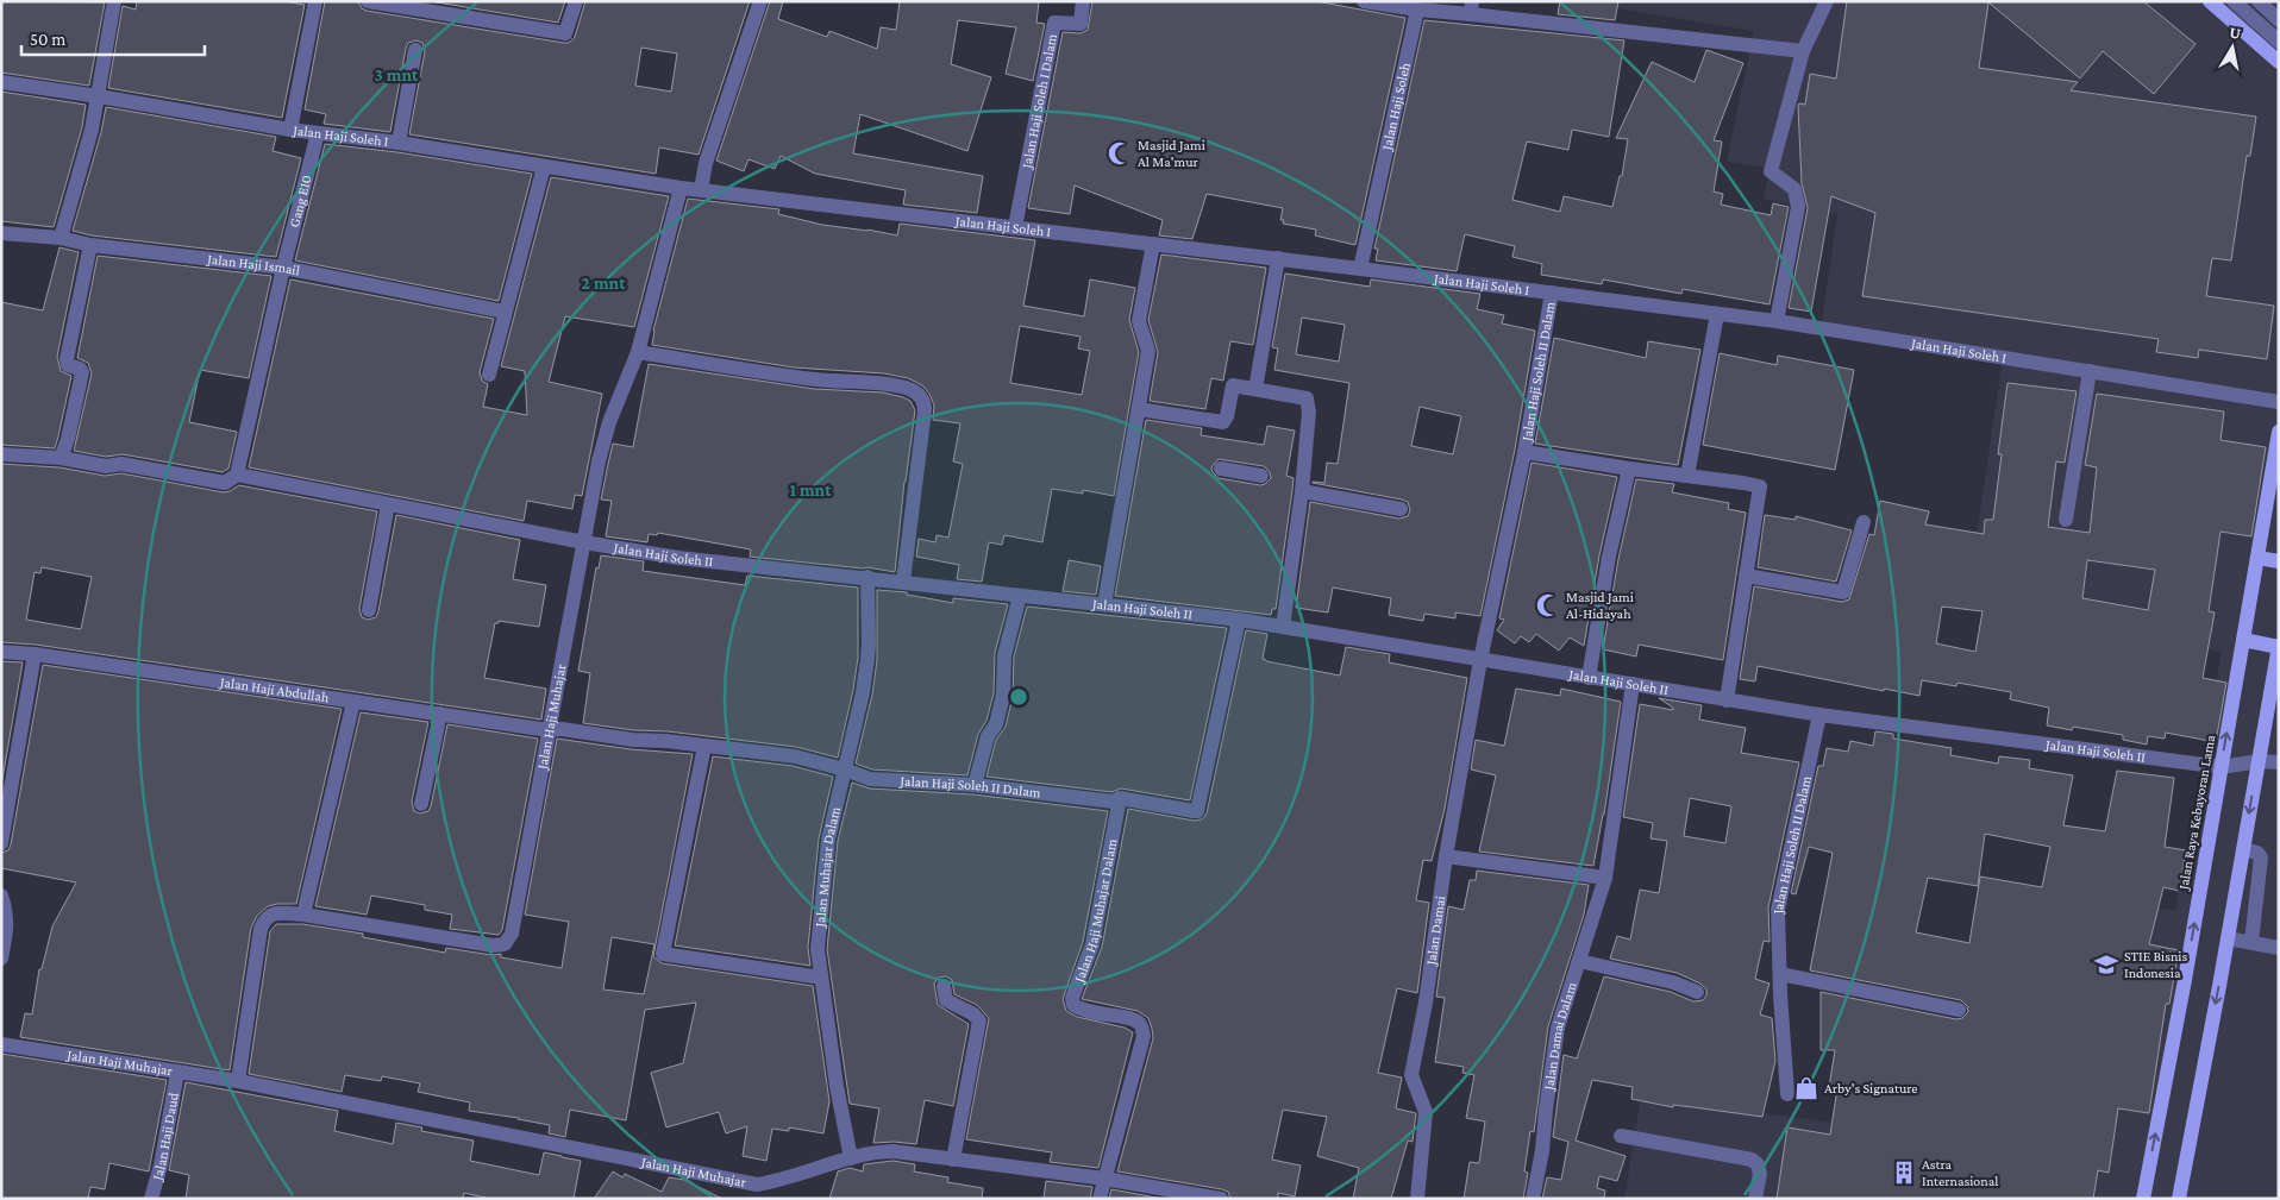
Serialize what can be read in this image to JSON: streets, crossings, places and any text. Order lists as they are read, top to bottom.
{
  "streets": {
    "main road": ["Jalan Raya Kebayoran Lama"],
    "street": [
      "Jalan Haji Soleh I Dalam",
      "Jalan Haji Soleh",
      "Jalan Haji Soleh I",
      "Gang E10",
      "Jalan Haji Ismail",
      "Jalan Haji Soleh II Dalam",
      "Jalan Haji Soleh II",
      "Jalan Haji Abdullah",
      "Jalan Haji Muhajar",
      "Jalan Muhajar Dalam",
      "Jalan Haji Muhajar Dalam",
      "Jalan Damai",
      "Jalan Damai Dalam",
      "Jalan Haji Daud"
    ]
  },
  "crossings": [
    ["Jalan Haji Soleh I Dalam", "Jalan Haji Soleh I"],
    ["Jalan Haji Soleh", "Jalan Haji Soleh I"],
    ["Jalan Haji Soleh I", "Gang E10"],
    ["Jalan Haji Soleh I", "Jalan Haji Soleh II Dalam"],
    ["Gang E10", "Jalan Haji Ismail"],
    ["Jalan Haji Soleh II Dalam", "Jalan Haji Soleh II"],
    ["Jalan Haji Soleh II Dalam", "Jalan Haji Abdullah"],
    ["Jalan Haji Soleh II Dalam", "Jalan Haji Muhajar"],
    ["Jalan Haji Soleh II Dalam", "Jalan Muhajar Dalam"],
    ["Jalan Haji Soleh II Dalam", "Jalan Haji Muhajar Dalam"],
    ["Jalan Haji Soleh II Dalam", "Jalan Damai"],
    ["Jalan Haji Soleh II", "Jalan Haji Muhajar"],
    ["Jalan Haji Soleh II", "Jalan Raya Kebayoran Lama"],
    ["Jalan Haji Soleh II", "Jalan Muhajar Dalam"],
    ["Jalan Haji Soleh II", "Jalan Damai"],
    ["Jalan Haji Soleh II", "Jalan Damai Dalam"],
    ["Jalan Haji Abdullah", "Jalan Haji Muhajar"],
    ["Jalan Haji Muhajar", "Jalan Muhajar Dalam"],
    ["Jalan Haji Muhajar", "Jalan Haji Muhajar Dalam"],
    ["Jalan Haji Muhajar", "Jalan Haji Daud"]
  ],
  "places": {
    "mosque": ["Masjid Jami Al Ma'mur", "Masjid Jami Al-Hidayah"],
    "school or university": ["STIE Bisnis Indonesia"],
    "shop": ["Arby's Signature"],
    "building": ["Astra Internasional"]
  },
  "scale_bar": "50 m",
  "north": "top",
  "rings": ["3 mnt", "2 mnt", "1 mnt"]
}
